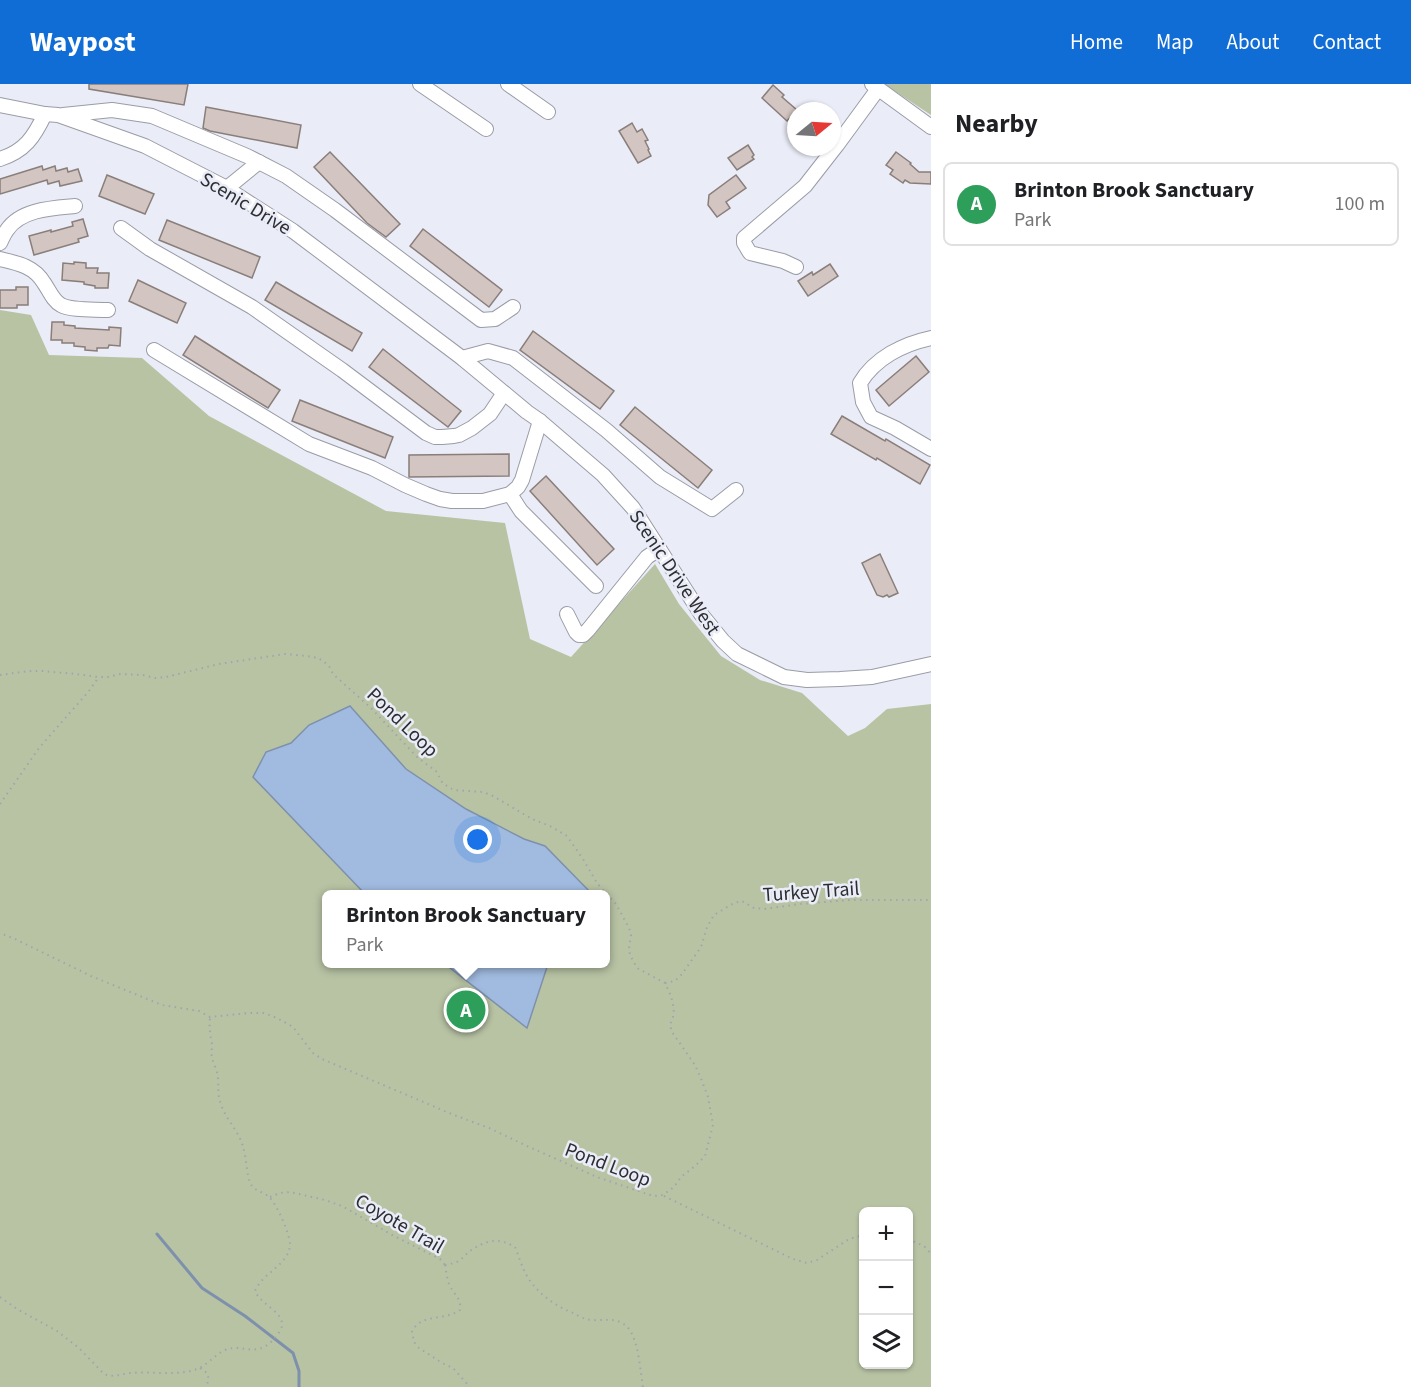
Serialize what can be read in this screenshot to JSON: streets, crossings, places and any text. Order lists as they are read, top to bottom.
{
  "streets": {
    "street": ["Scenic Drive", "Scenic Drive West"],
    "path": ["Pond Loop", "Turkey Trail", "Coyote Trail"]
  },
  "crossings": [
    ["Scenic Drive", "Scenic Drive West"],
    ["Pond Loop", "Turkey Trail"]
  ],
  "north": "right",
  "page": {
    "header": "Waypost",
    "nav": [
      "Home",
      "Map",
      "About",
      "Contact"
    ],
    "heading": "Nearby",
    "list": [
      {
        "mark": "A",
        "name": "Brinton Brook Sanctuary",
        "note": "Park",
        "value": "100 m"
      }
    ],
    "popup": ["Brinton Brook Sanctuary", "Park"],
    "pins": "A",
    "map_buttons": ["+", "−"]
  }
}
